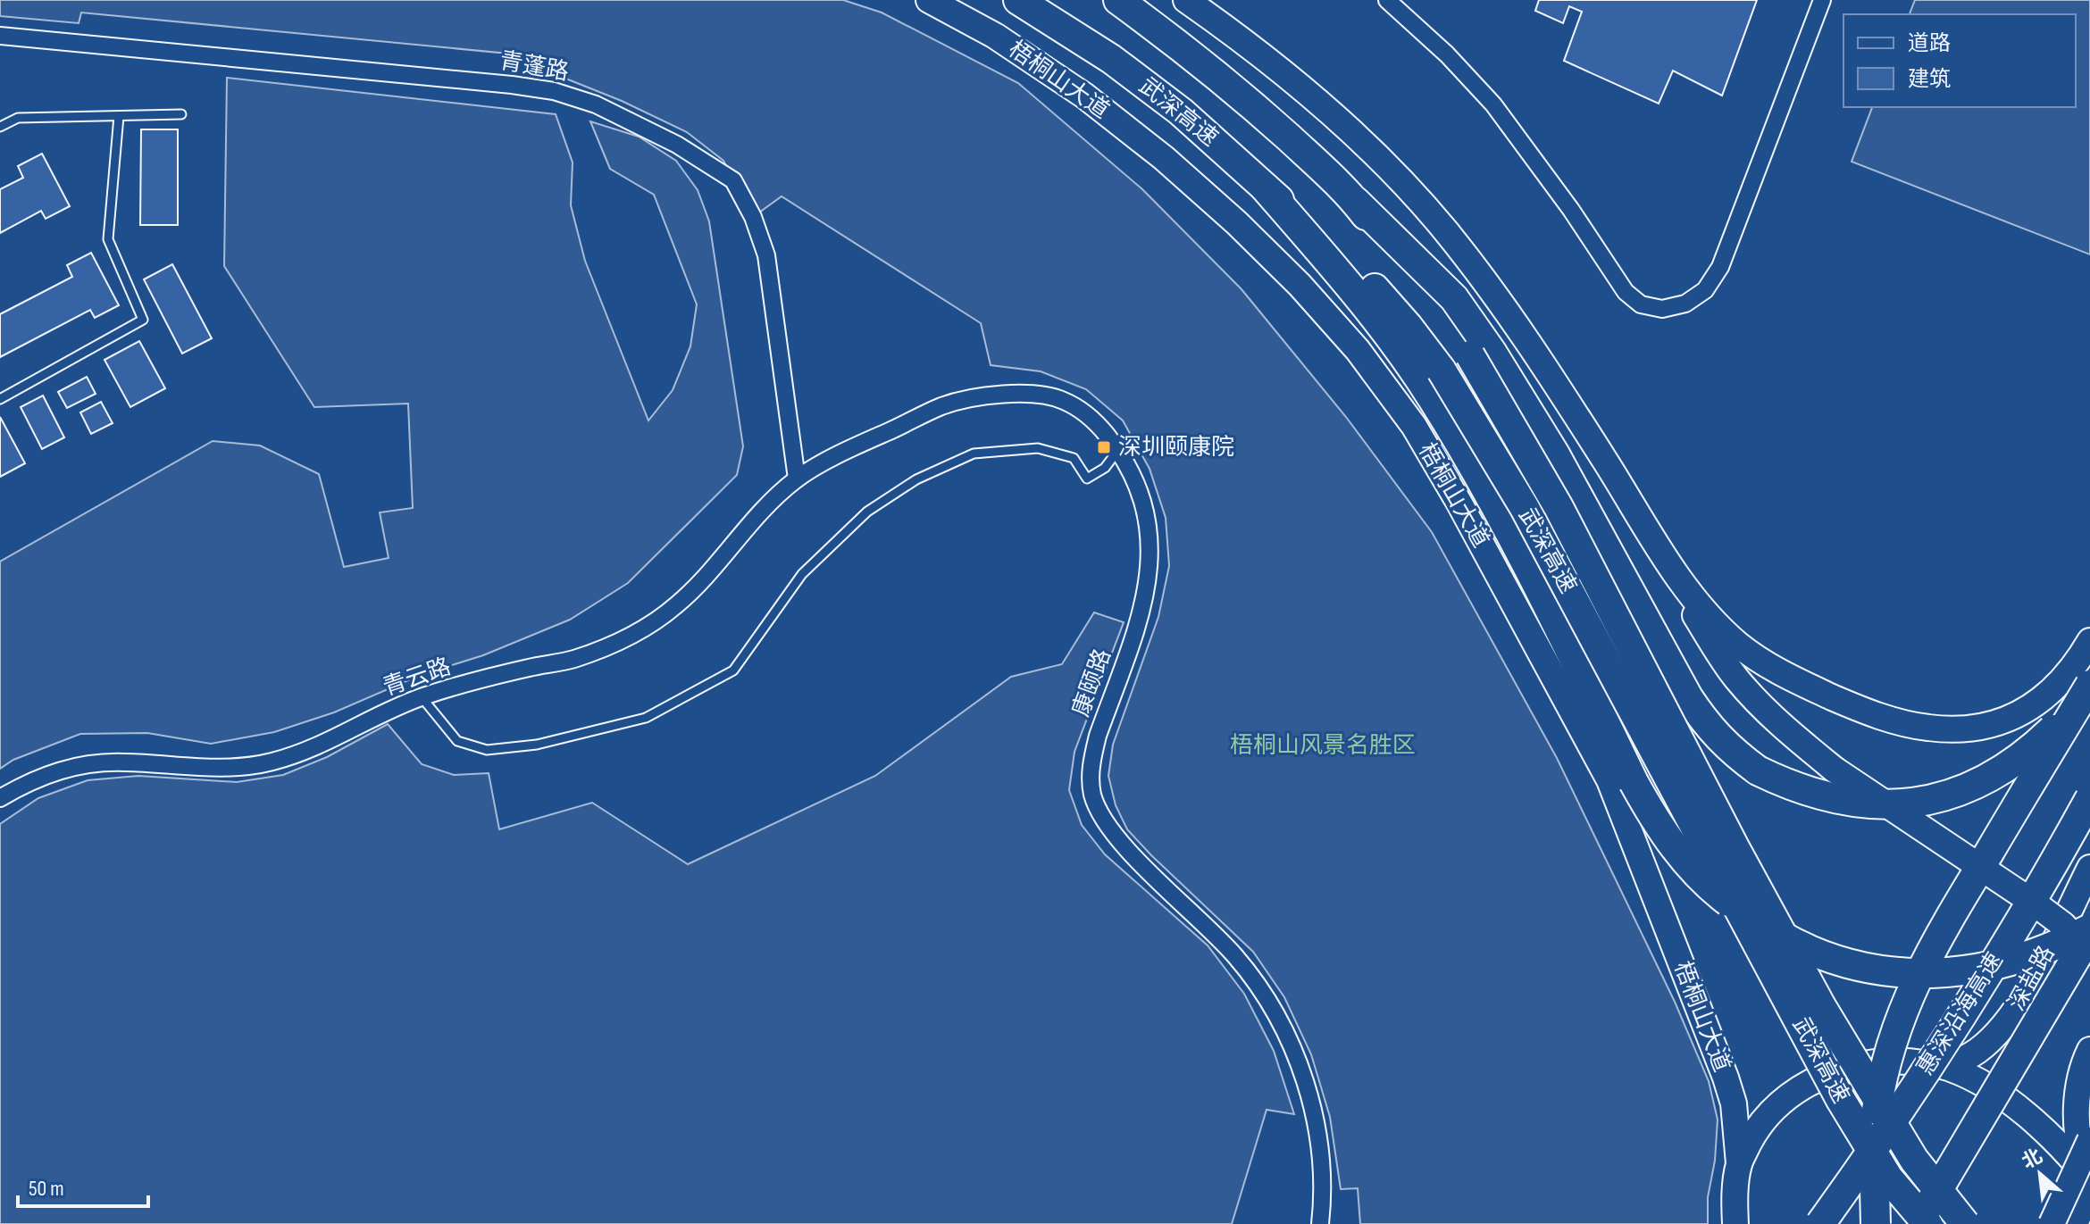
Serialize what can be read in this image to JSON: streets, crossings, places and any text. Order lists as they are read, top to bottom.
{
  "streets": {
    "highway": ["武深高速", "惠深沿海高速"],
    "main road": ["梧桐山大道", "深盐路"],
    "street": ["青蓬路", "青云路", "康颐路"]
  },
  "crossings": [
    ["青蓬路", "青云路"],
    ["青蓬路", "康颐路"],
    ["青云路", "康颐路"]
  ],
  "parks": ["梧桐山风景名胜区"],
  "places": {
    "transit": ["深圳颐康院"]
  },
  "legend": ["道路", "建筑"],
  "scale_bar": "50 m",
  "north": "top left"
}
